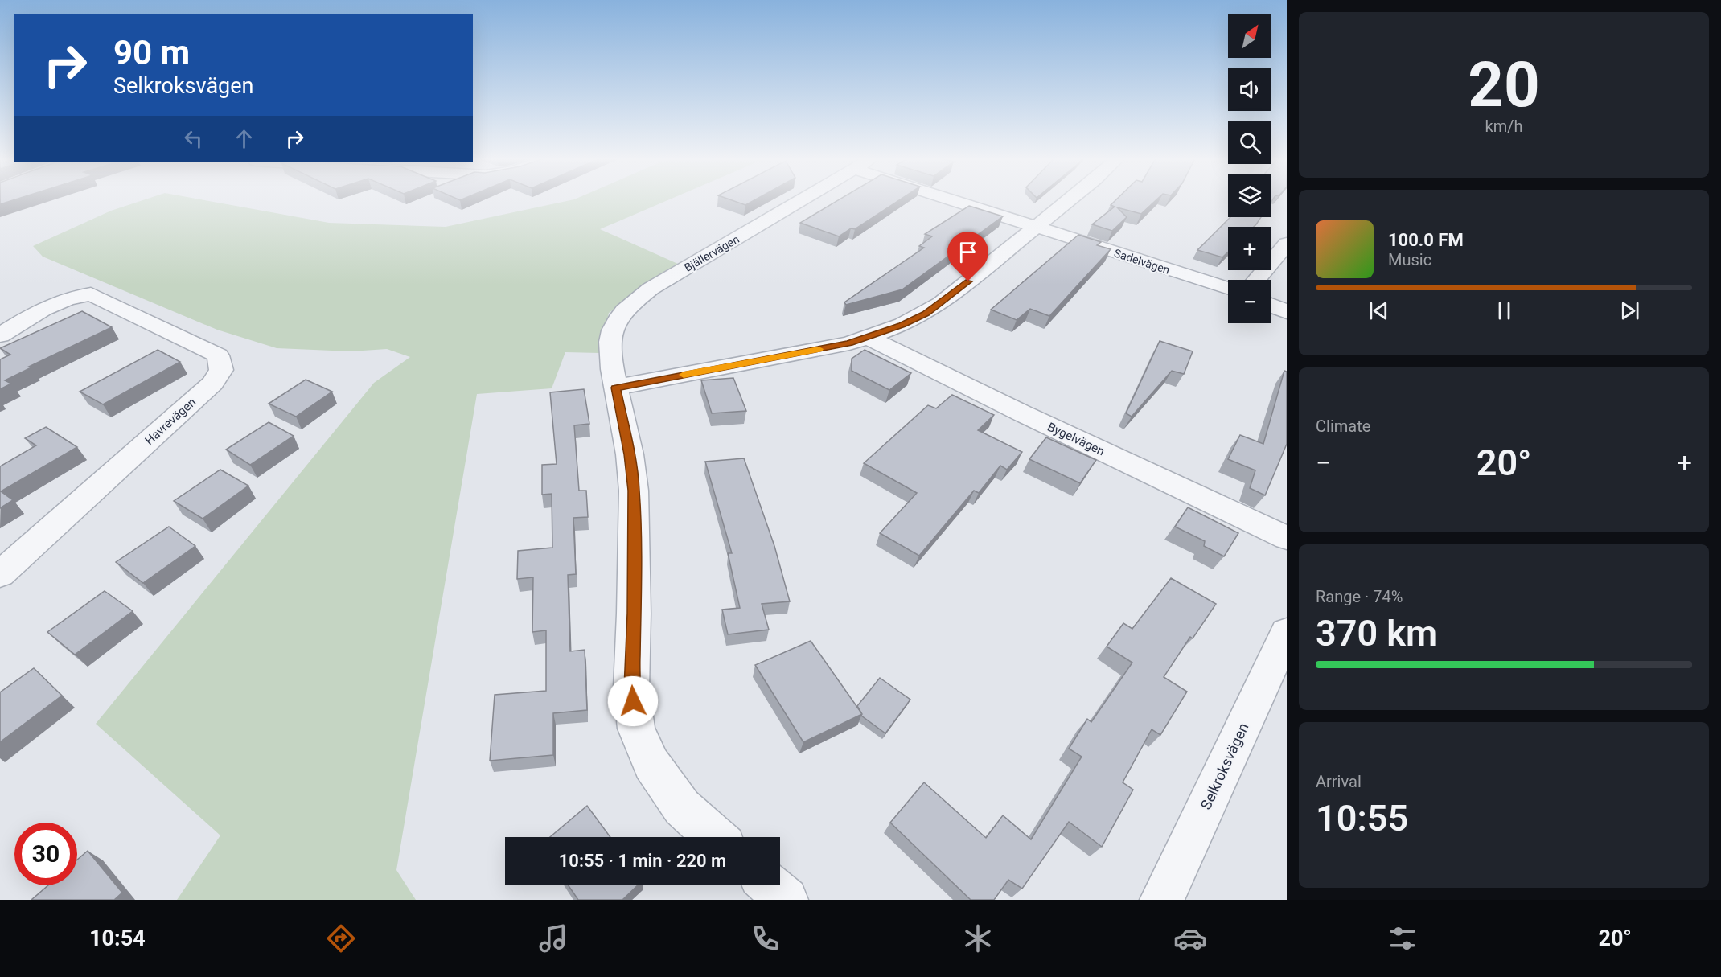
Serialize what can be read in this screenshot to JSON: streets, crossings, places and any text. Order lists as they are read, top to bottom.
{
  "streets": {
    "street": [
      "Bjällervägen",
      "Sadelvägen",
      "Havrevägen",
      "Bygelvägen",
      "Selkroksvägen"
    ]
  },
  "north": "top right",
  "page": {
    "tile": [
      ["20", "km/h"],
      "Climate",
      ["Range · 74%", "370 km"],
      ["Arrival", "10:55"]
    ],
    "map_buttons": ["+", "−"],
    "turn": ["90 m", "Selkroksvägen"],
    "song": ["100.0 FM", "Music"],
    "heat": ["−", "20°", "+"],
    "limit": "30",
    "trip": "10:55 · 1 min · 220 m",
    "tabs": ["10:54", "20°"]
  }
}
